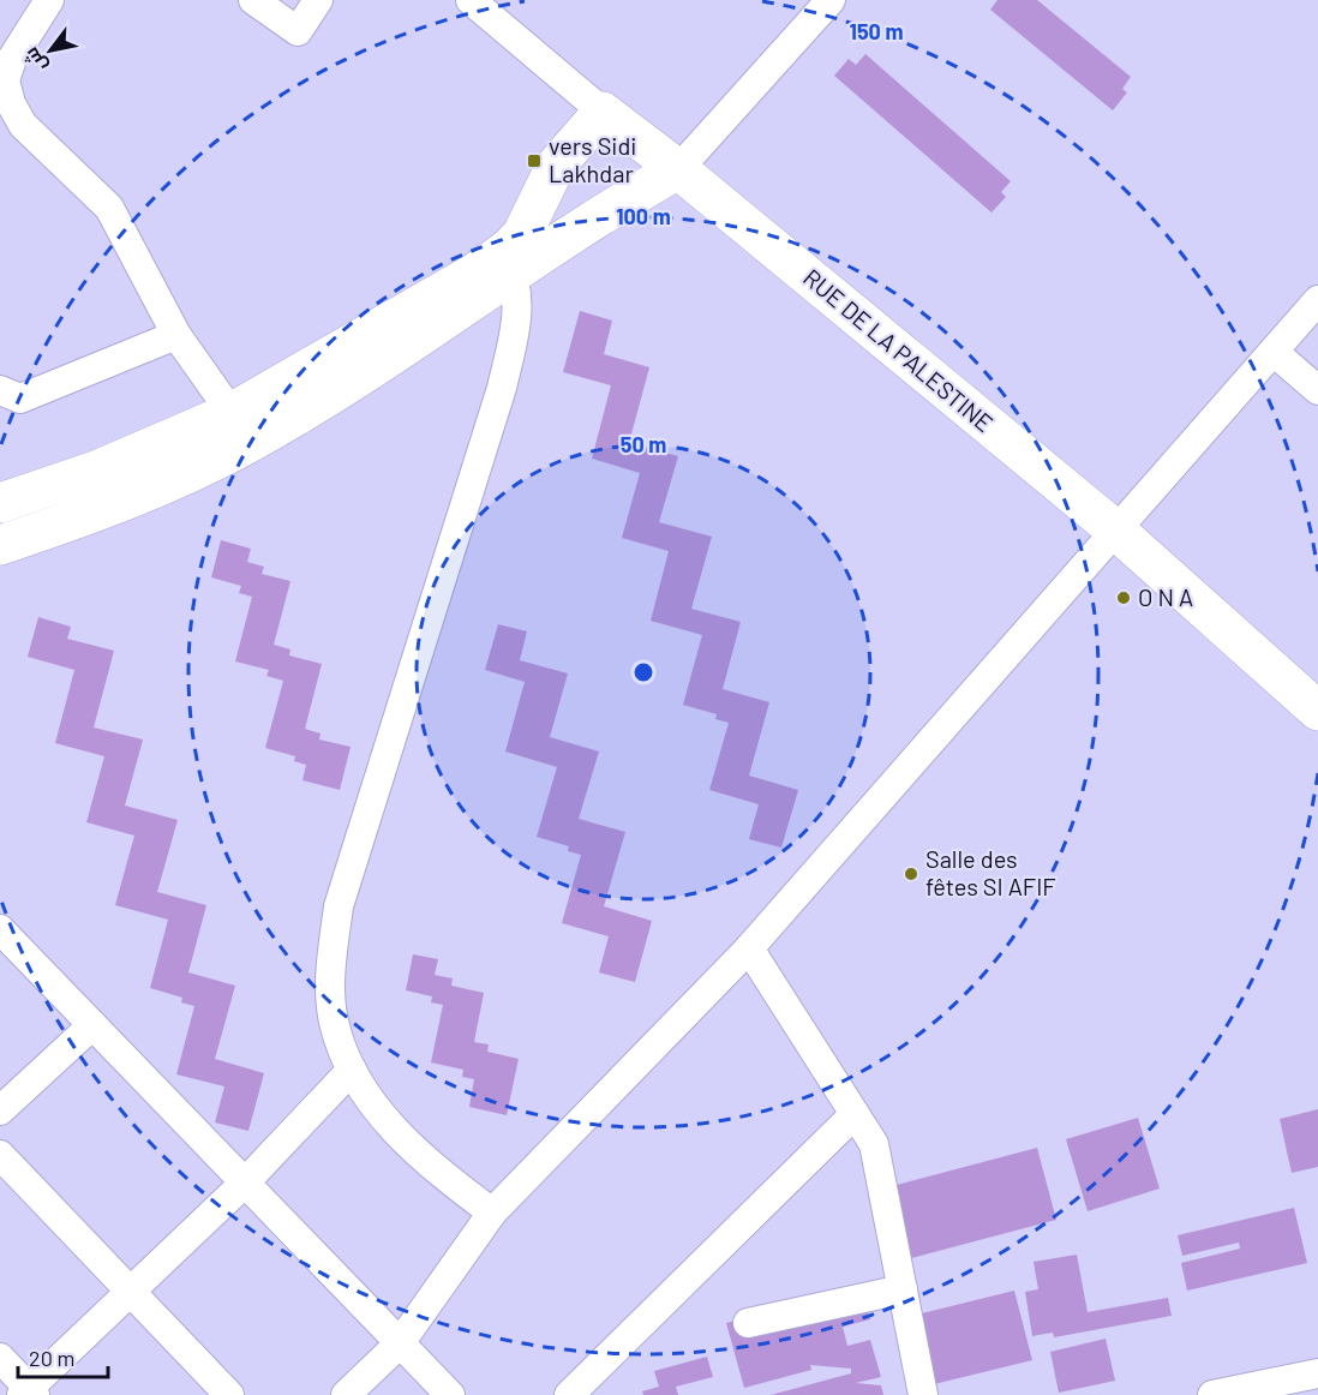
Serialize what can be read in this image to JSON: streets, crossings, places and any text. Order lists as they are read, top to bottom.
{
  "streets": {
    "main road": ["RUE DE LA PALESTINE"]
  },
  "places": {
    "transit": ["vers Sidi Lakhdar"],
    "other": ["O N A", "Salle des fêtes SI AFIF"]
  },
  "scale_bar": "20 m",
  "north": "bottom left",
  "rings": ["150 m", "100 m", "50 m"]
}
